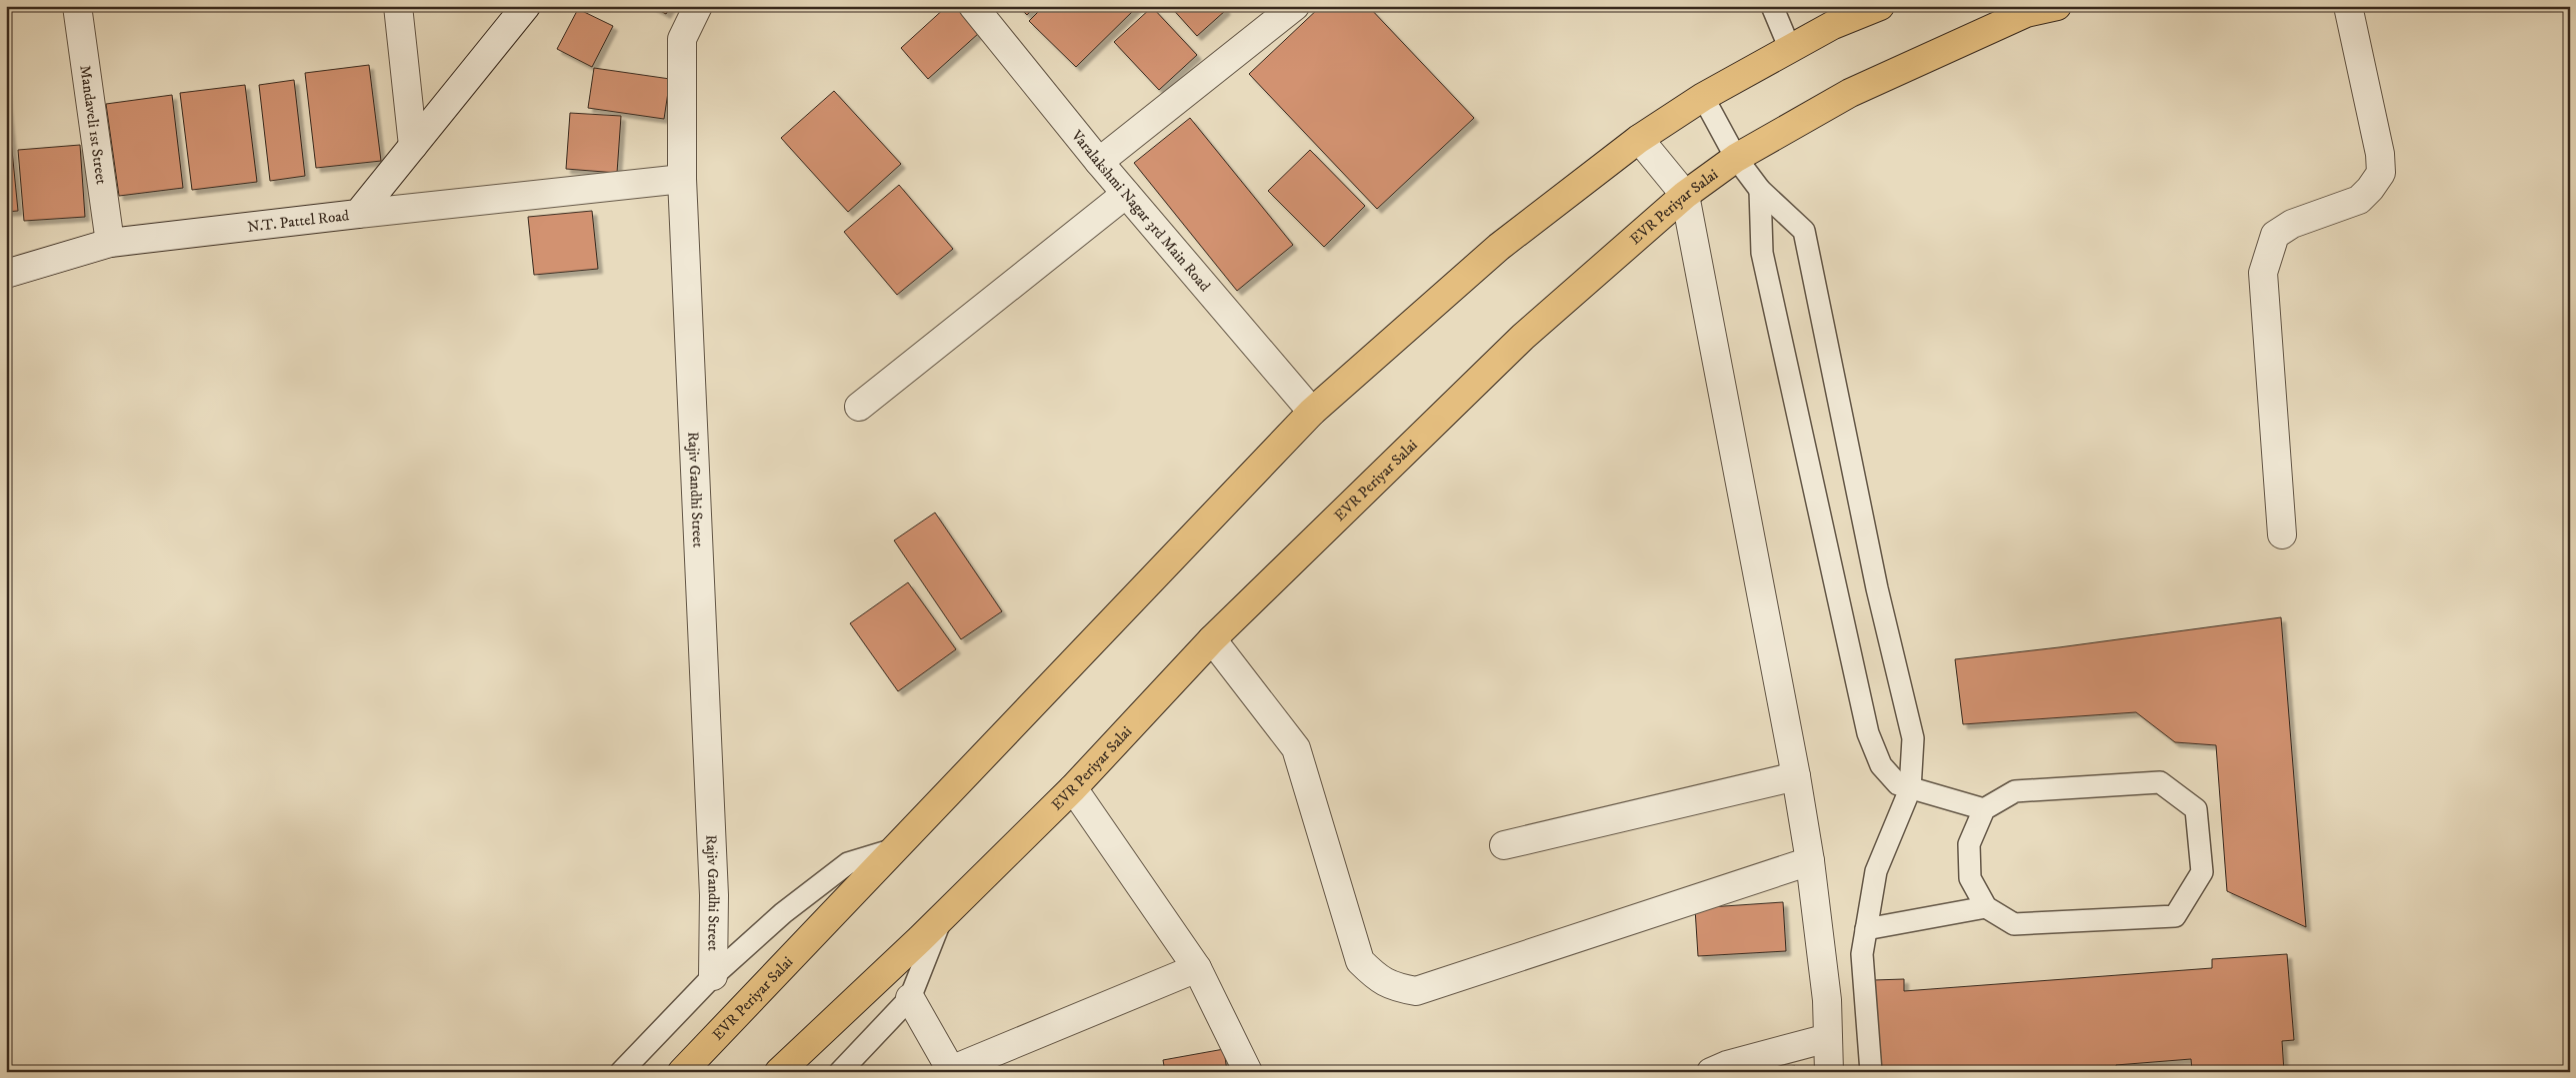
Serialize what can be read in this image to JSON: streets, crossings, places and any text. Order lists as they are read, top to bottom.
{
  "streets": {
    "main road": ["EVR Periyar Salai"],
    "street": [
      "Mandaveli 1st Street",
      "Varalakshmi Nagar 3rd Main Road",
      "N.T. Pattel Road",
      "Rajiv Gandhi Street"
    ]
  },
  "crossings": [
    ["Mandaveli 1st Street", "N.T. Pattel Road"],
    ["EVR Periyar Salai", "Varalakshmi Nagar 3rd Main Road"]
  ]
}
